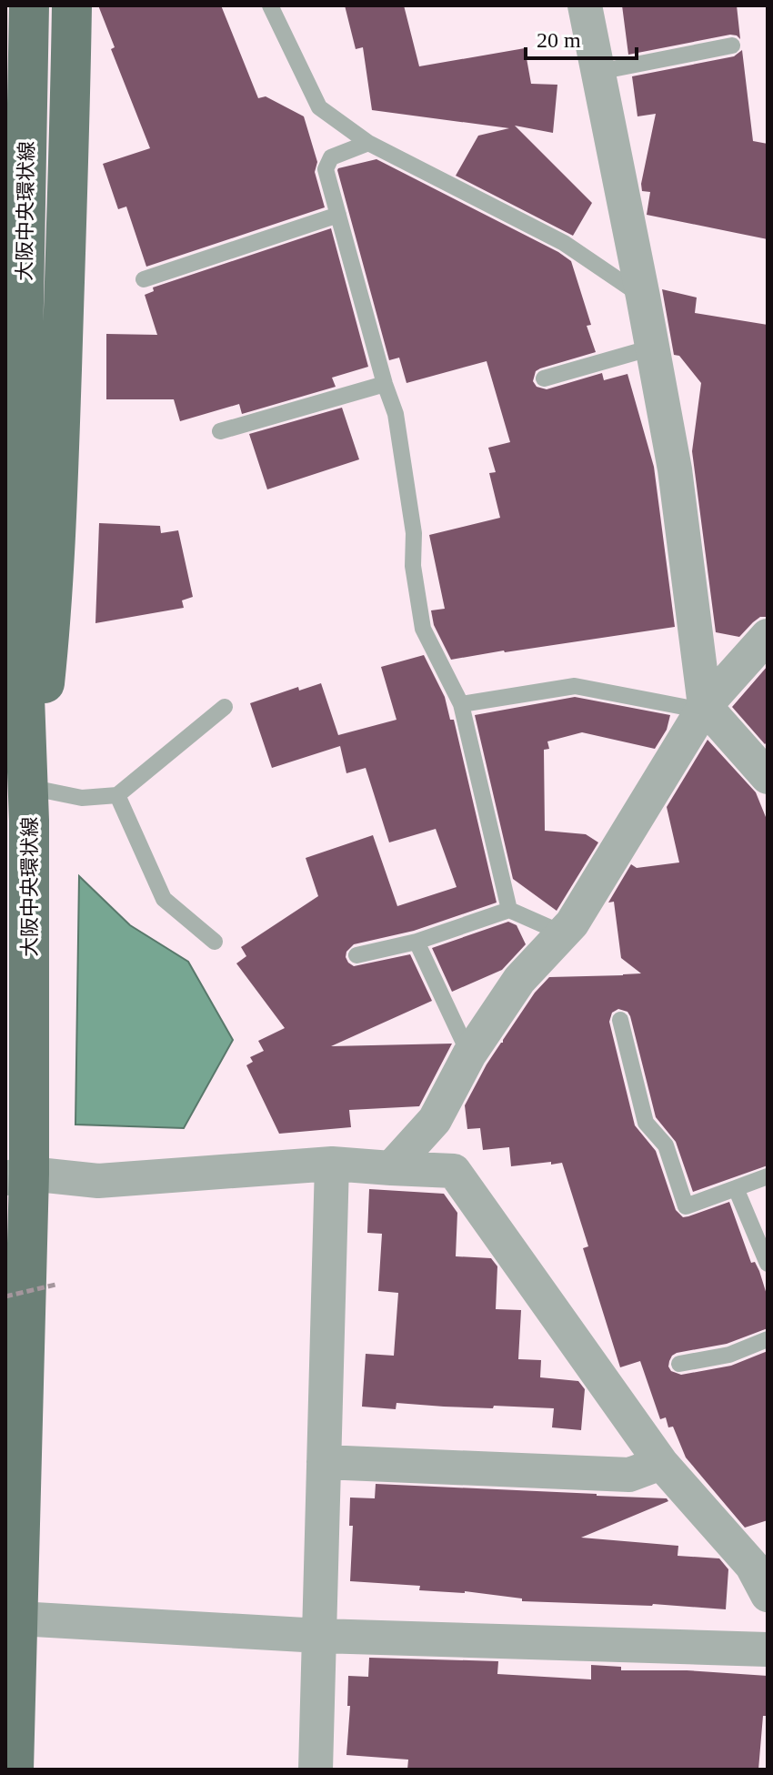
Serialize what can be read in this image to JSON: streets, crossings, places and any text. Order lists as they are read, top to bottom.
{
  "streets": {
    "main road": ["大阪中央環状線"]
  },
  "scale_bar": "20 m"
}
